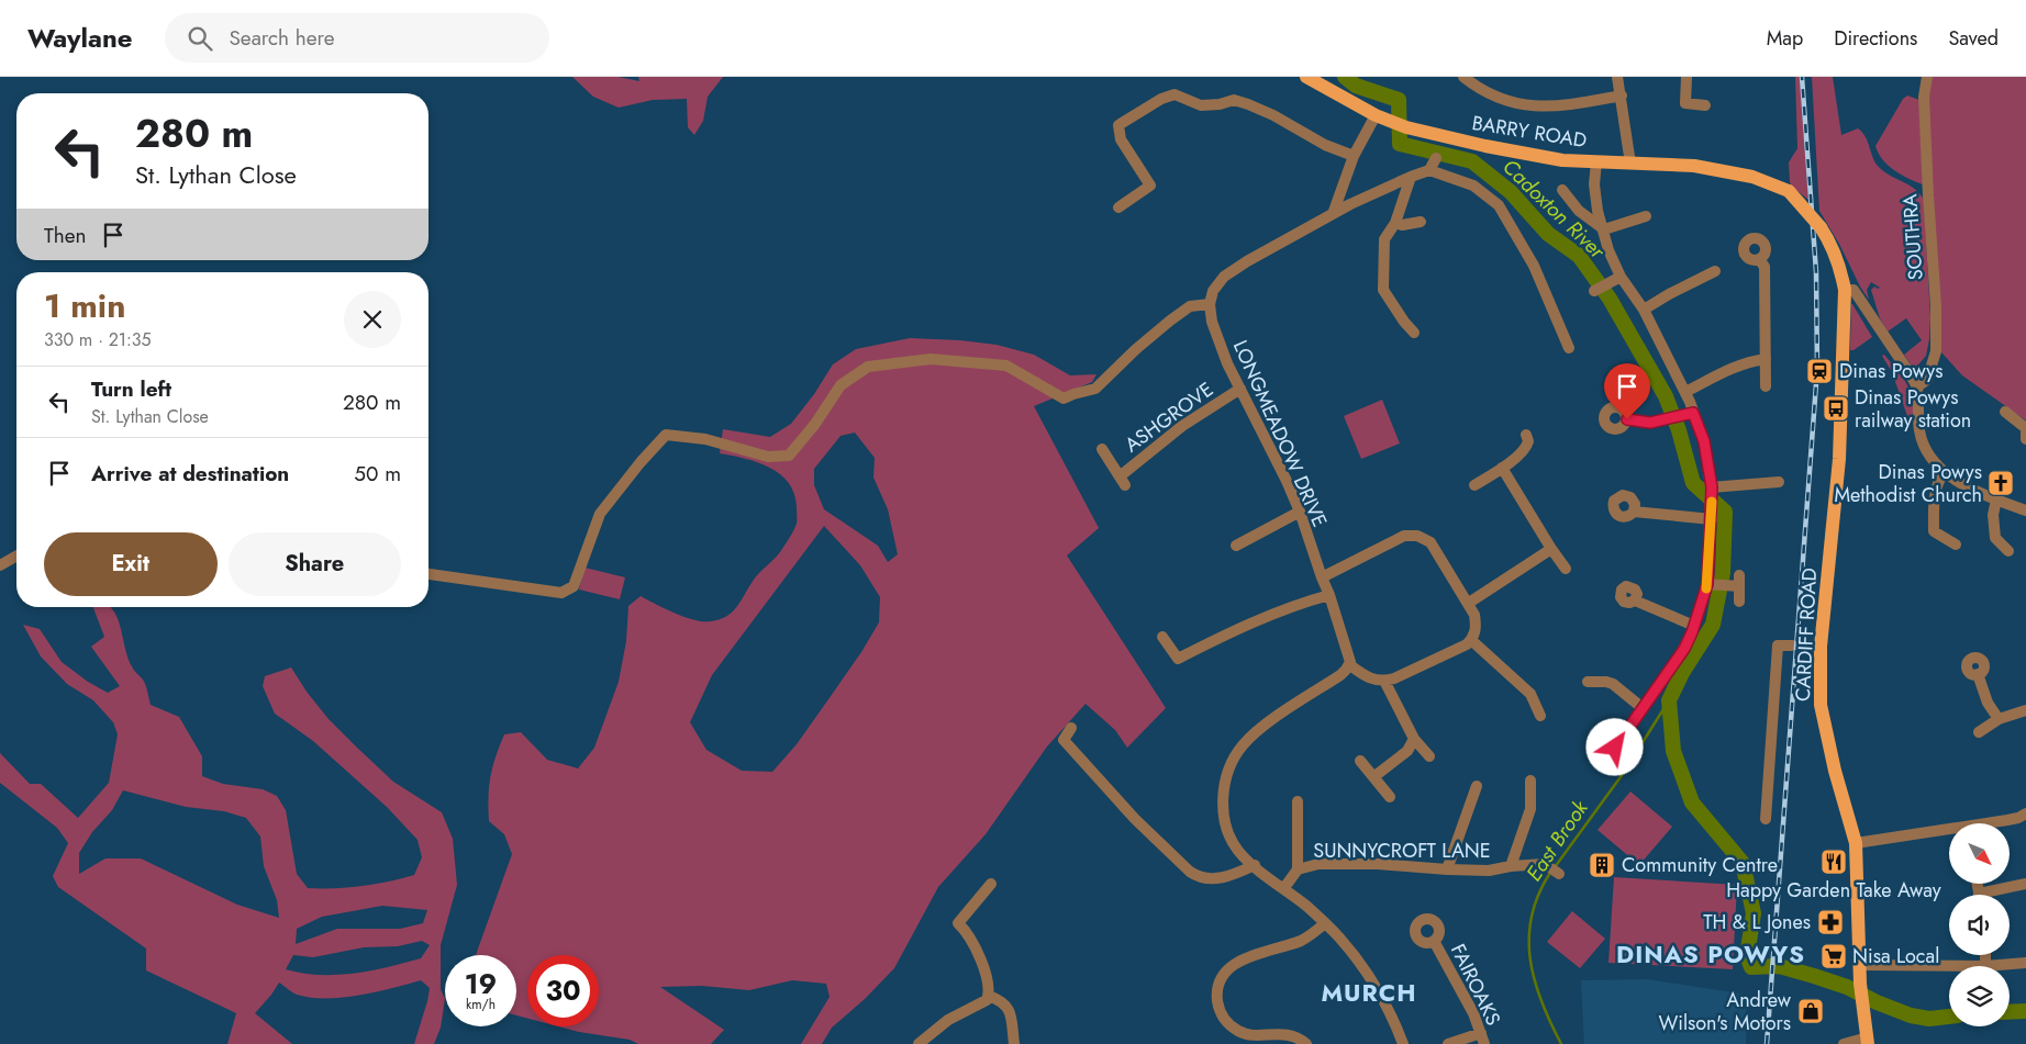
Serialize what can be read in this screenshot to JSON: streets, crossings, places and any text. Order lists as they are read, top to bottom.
{
  "streets": {
    "main road": ["BARRY ROAD", "CARDIFF ROAD"],
    "street": [
      "SOUTHRA",
      "ASHGROVE",
      "LONGMEADOW DRIVE",
      "SUNNYCROFT LANE",
      "FAIROAKS"
    ]
  },
  "crossings": [
    ["BARRY ROAD", "CARDIFF ROAD"],
    ["ASHGROVE", "LONGMEADOW DRIVE"]
  ],
  "districts": ["DINAS POWYS", "MURCH"],
  "water": ["Cadoxton River", "East Brook"],
  "places": {
    "station": ["Dinas Powys"],
    "bus stop": ["Dinas Powys railway station"],
    "church": ["Dinas Powys Methodist Church"],
    "restaurant": ["Happy Garden Take Away"],
    "building": ["Community Centre"],
    "pharmacy": ["TH & L Jones"],
    "supermarket": ["Nisa Local"],
    "shop": ["Andrew Wilson's Motors"]
  },
  "north": "bottom right",
  "page": {
    "header": "Waylane",
    "search": "Search here",
    "nav": ["Map", "Directions", "Saved"],
    "turn": ["280 m", "St. Lythan Close"],
    "then": "Then",
    "heading": ["1 min", "330 m · 21:35"],
    "list": [
      {
        "name": "Turn left",
        "note": "St. Lythan Close",
        "value": "280 m"
      },
      {
        "name": "Arrive at destination",
        "value": "50 m"
      }
    ],
    "buttons": ["Exit", "Share"],
    "speed": "19 km/h",
    "limit": "30"
  }
}
